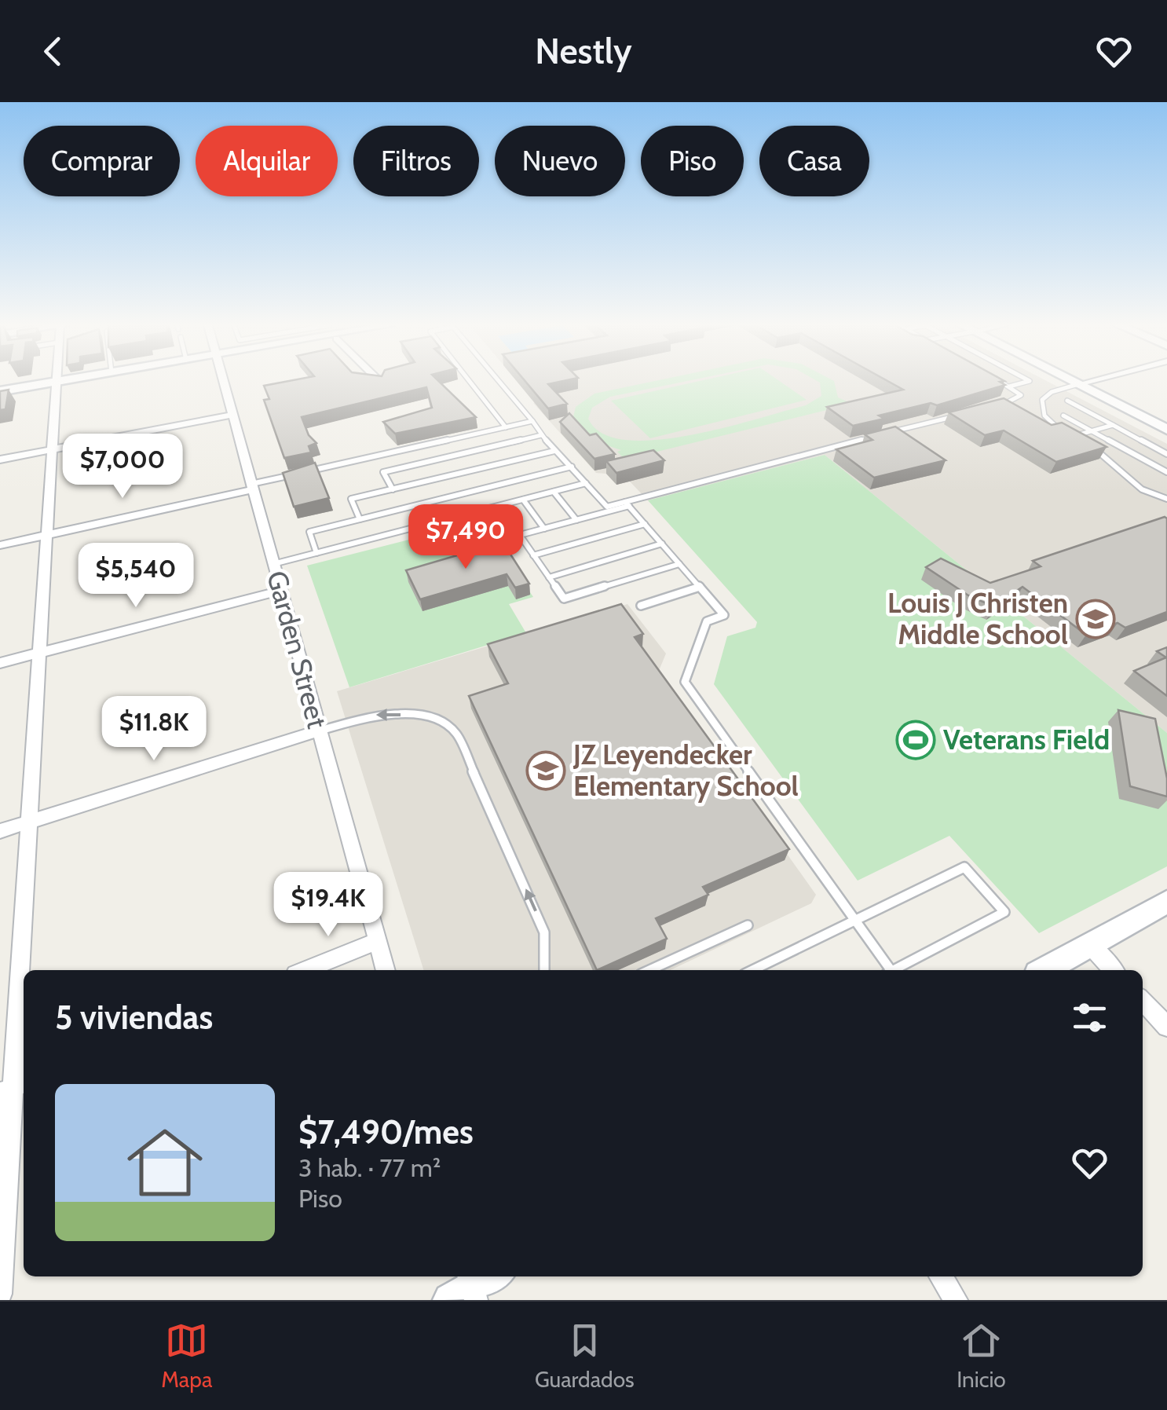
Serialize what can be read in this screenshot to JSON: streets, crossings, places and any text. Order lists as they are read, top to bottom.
{
  "streets": {
    "street": ["Garden Street"]
  },
  "places": {
    "school or university": ["Louis J Christen Middle School", "JZ Leyendecker Elementary School"],
    "sports": ["Veterans Field"]
  },
  "page": {
    "header": "Nestly",
    "chip": [
      "Comprar",
      "Alquilar",
      "Filtros",
      "Nuevo",
      "Piso",
      "Casa"
    ],
    "price": [
      "$7,000",
      "$7,490",
      "$5,540",
      "$11.8K",
      "$19.4K"
    ],
    "heading": "5 viviendas",
    "list": [
      {
        "name": "$7,490/mes",
        "note": "3 hab. · 77 m² · Piso"
      }
    ],
    "tabs": ["Mapa", "Guardados", "Inicio"]
  }
}
